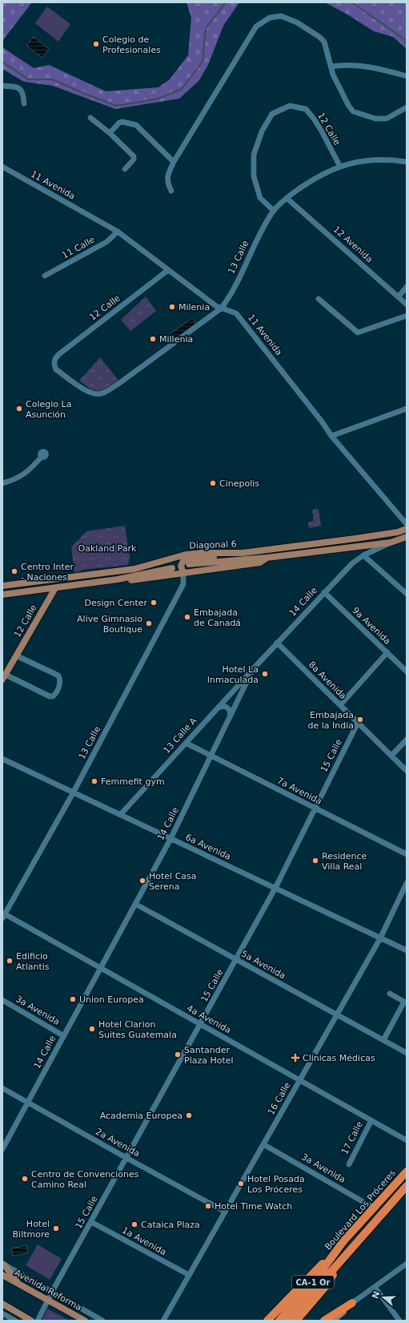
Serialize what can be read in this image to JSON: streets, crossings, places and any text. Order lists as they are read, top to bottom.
{
  "streets": {
    "highway": ["Boulevard Los Próceres", "CA-1 Or"],
    "main road": ["12 Calle", "Diagonal 6", "Avenida Reforma"],
    "street": [
      "11 Avenida",
      "12 Avenida",
      "11 Calle",
      "13 Calle",
      "14 Calle",
      "9a Avenida",
      "8a Avenida",
      "13 Calle A",
      "15 Calle",
      "7a Avenida",
      "6a Avenida",
      "5a Avenida",
      "3a Avenida",
      "4a Avenida",
      "16 Calle",
      "17 Calle",
      "2a Avenida",
      "1a Avenida"
    ]
  },
  "crossings": [
    ["12 Calle", "11 Avenida"],
    ["12 Calle", "13 Calle"],
    ["11 Avenida", "11 Calle"],
    ["11 Avenida", "13 Calle"],
    ["12 Avenida", "13 Calle"],
    ["13 Calle", "Diagonal 6"],
    ["13 Calle", "6a Avenida"],
    ["13 Calle", "4a Avenida"],
    ["Diagonal 6", "14 Calle"],
    ["14 Calle", "9a Avenida"],
    ["14 Calle", "8a Avenida"],
    ["14 Calle", "13 Calle A"],
    ["14 Calle", "7a Avenida"],
    ["14 Calle", "6a Avenida"],
    ["14 Calle", "5a Avenida"],
    ["14 Calle", "3a Avenida"],
    ["14 Calle", "4a Avenida"],
    ["14 Calle", "2a Avenida"],
    ["8a Avenida", "15 Calle"],
    ["13 Calle A", "7a Avenida"],
    ["13 Calle A", "6a Avenida"],
    ["15 Calle", "7a Avenida"],
    ["15 Calle", "6a Avenida"],
    ["15 Calle", "5a Avenida"],
    ["15 Calle", "4a Avenida"],
    ["15 Calle", "2a Avenida"],
    ["15 Calle", "1a Avenida"],
    ["15 Calle", "Avenida Reforma"],
    ["6a Avenida", "16 Calle"],
    ["5a Avenida", "16 Calle"],
    ["3a Avenida", "16 Calle"],
    ["3a Avenida", "Boulevard Los Próceres"],
    ["4a Avenida", "16 Calle"],
    ["4a Avenida", "17 Calle"],
    ["16 Calle", "2a Avenida"],
    ["16 Calle", "1a Avenida"]
  ],
  "parks": ["Oakland Park"],
  "places": {
    "other": [
      "Colegio de Profesionales",
      "Milenia",
      "Millenia",
      "Colegio La Asunción",
      "Cinepolis",
      "Centro Inter - Naciones",
      "Design Center",
      "Embajada de Canadá",
      "Alive Gimnasio Boutique",
      "Hotel La Inmaculada",
      "Embajada de la India",
      "Femmefit gym",
      "Residence Villa Real",
      "Hotel Casa Serena",
      "Edificio Atlantis",
      "Union Europea",
      "Hotel Clarion Suites Guatemala",
      "Santander Plaza Hotel",
      "Academia Europea",
      "Centro de Convenciones Camino Real",
      "Hotel Posada Los Próceres",
      "Hotel Time Watch",
      "Cataica Plaza",
      "Hotel Biltmore"
    ],
    "health": ["Clínicas Médicas"]
  },
  "north": "left"
}
